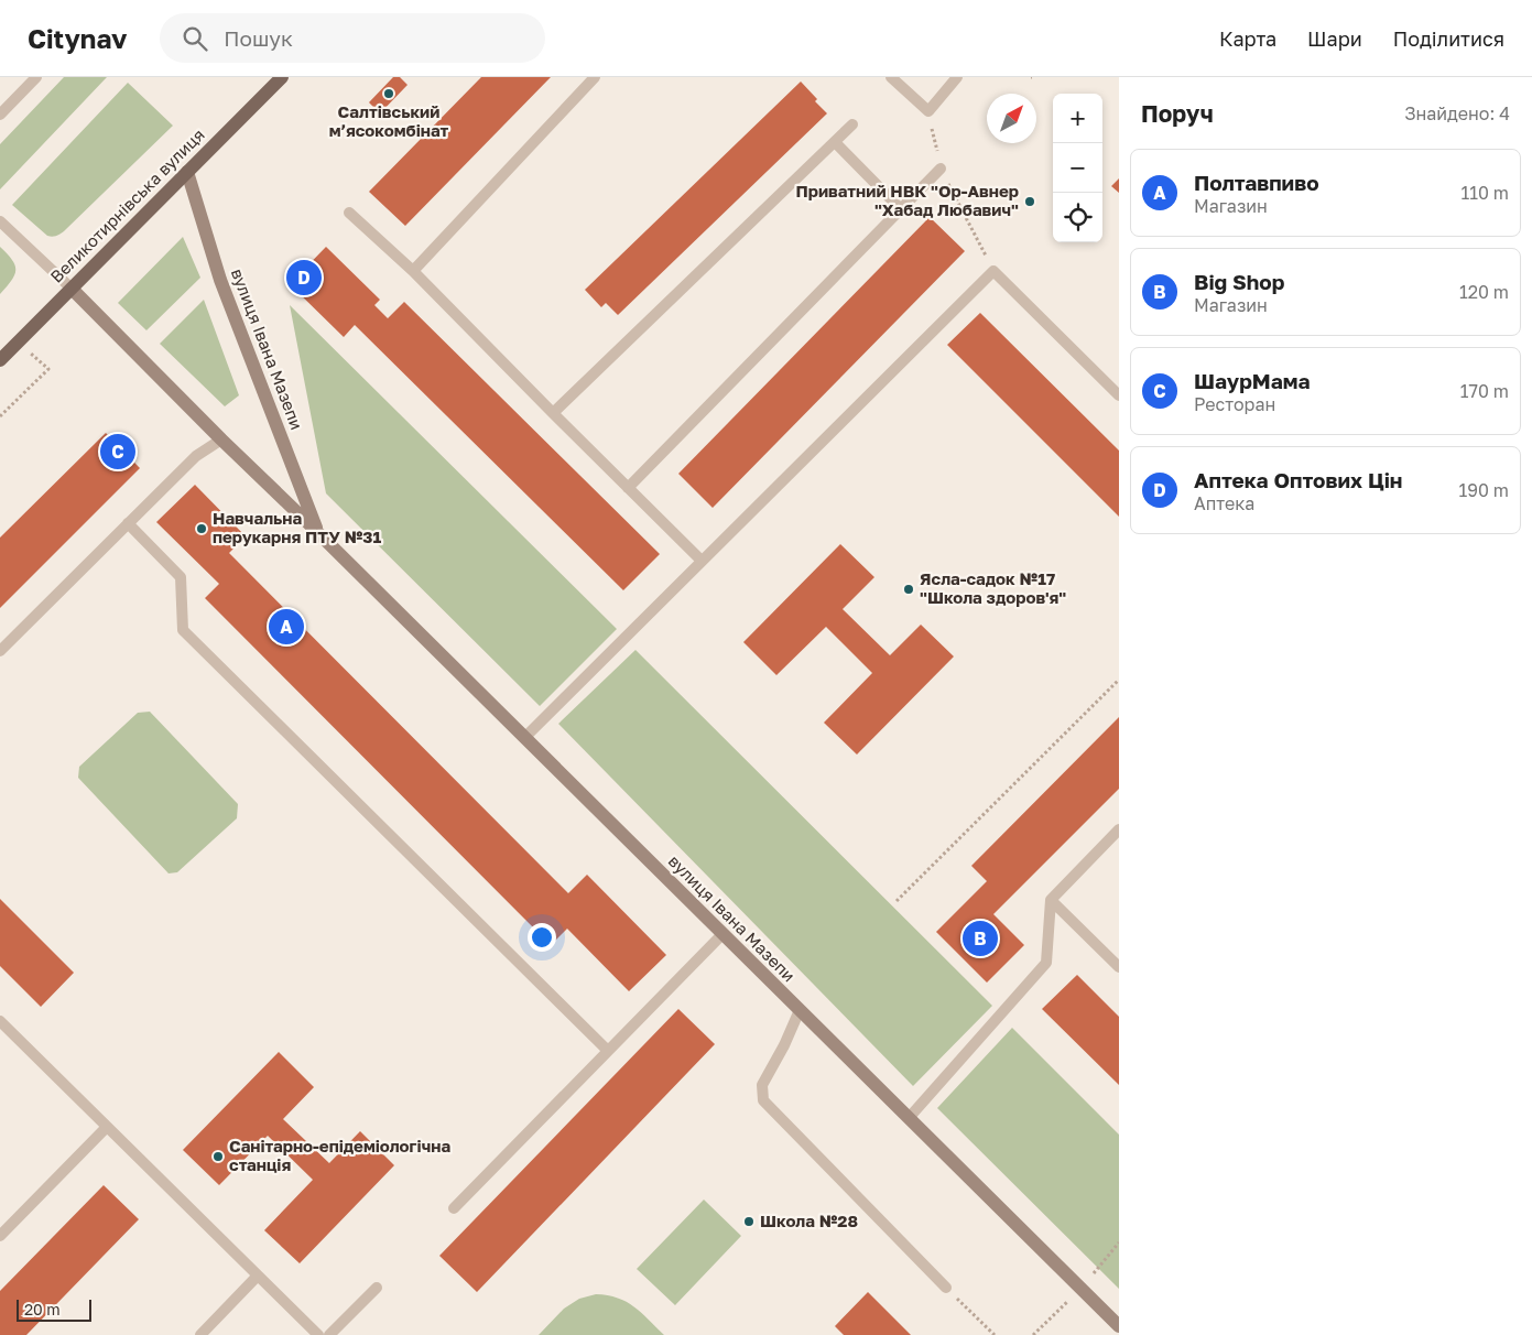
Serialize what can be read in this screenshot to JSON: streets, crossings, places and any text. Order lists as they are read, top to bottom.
{
  "streets": {
    "main road": ["Великотирнівська вулиця", "вулиця Івана Мазепи"]
  },
  "crossings": [
    ["Великотирнівська вулиця", "вулиця Івана Мазепи"]
  ],
  "places": [
    "Салтівський мʼясокомбінат",
    "Приватний НВК \"Ор-Авнер \"Хабад Любавич\"",
    "Навчальна перукарня ПТУ №31",
    "Ясла-садок №17 \"Школа здоров'я\"",
    "Санітарно-епідеміологічна станція",
    "Школа №28"
  ],
  "scale_bar": "20 m",
  "north": "top right",
  "page": {
    "header": "Citynav",
    "search": "Пошук",
    "nav": ["Карта", "Шари", "Поділитися"],
    "heading": ["Поруч", "Знайдено: 4"],
    "map_buttons": ["+", "−"],
    "list": [
      {
        "mark": "A",
        "name": "Полтавпиво",
        "note": "Магазин",
        "value": "110 m"
      },
      {
        "mark": "B",
        "name": "Big Shop",
        "note": "Магазин",
        "value": "120 m"
      },
      {
        "mark": "C",
        "name": "ШаурМама",
        "note": "Ресторан",
        "value": "170 m"
      },
      {
        "mark": "D",
        "name": "Аптека Оптових Цін",
        "note": "Аптека",
        "value": "190 m"
      }
    ],
    "pins": [
      "D",
      "C",
      "A",
      "B"
    ],
    "scale": "20 m"
  }
}
